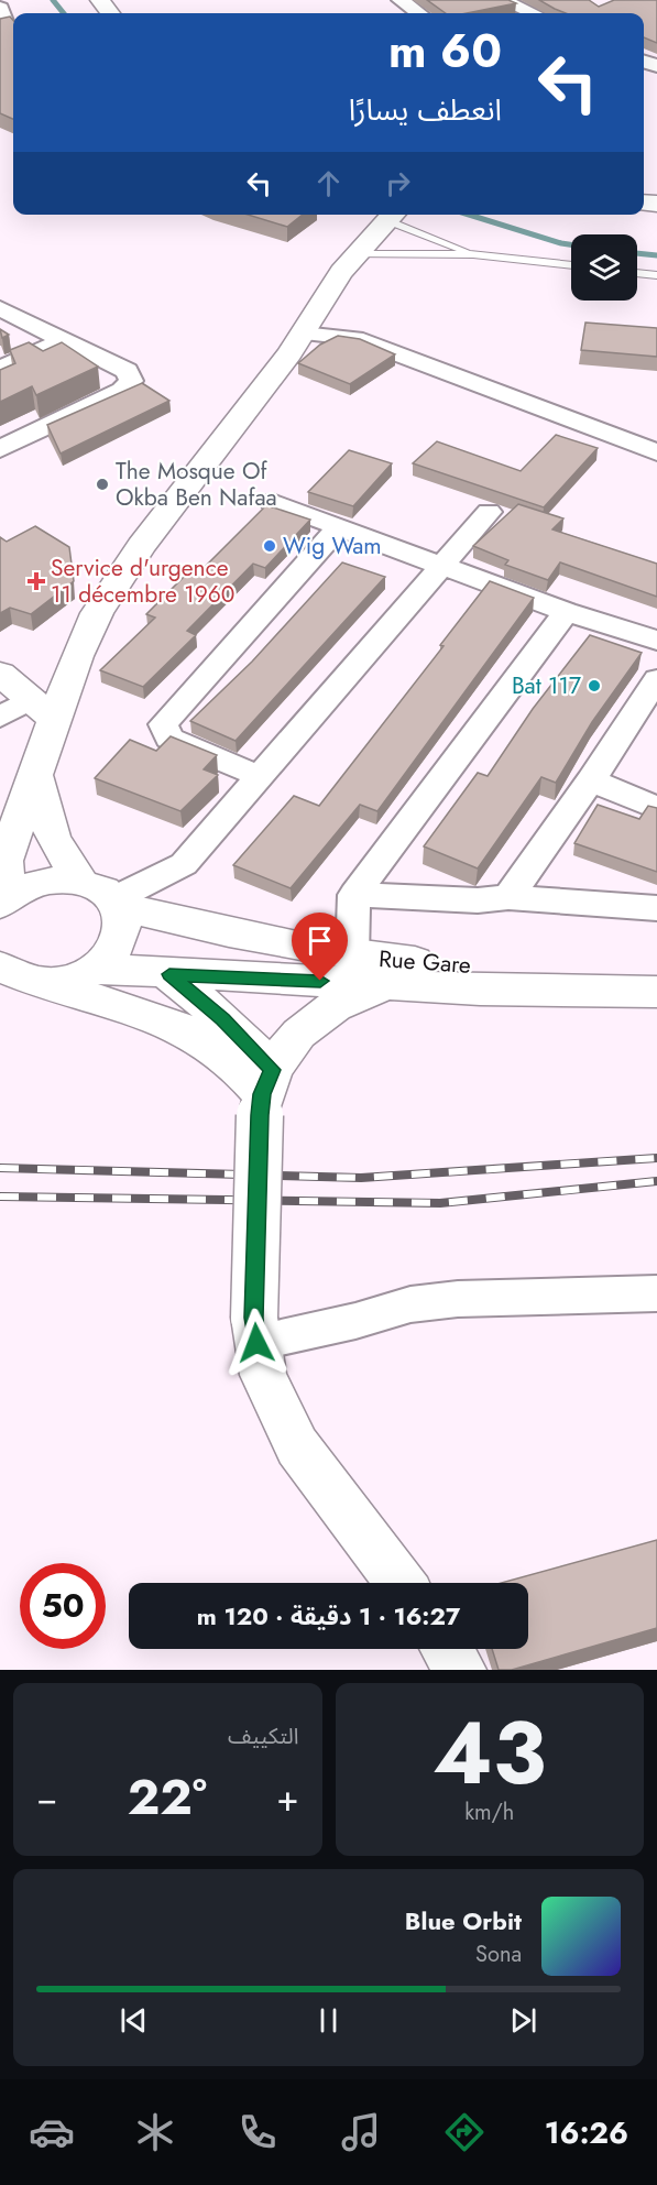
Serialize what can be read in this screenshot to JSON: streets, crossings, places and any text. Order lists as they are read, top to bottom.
{
  "streets": {
    "main road": ["Rue Gare"]
  },
  "places": {
    "other": ["The Mosque Of Okba Ben Nafaa", "Wig Wam", "Bat 117"],
    "health": ["Service d'urgence 11 décembre 1960"]
  },
  "page": {
    "turn": ["60 m", "انعطف يسارًا"],
    "limit": "50",
    "trip": "16:27 · 1 دقيقة · 120 m",
    "tile": [
      ["43", "km/h"],
      "التكييف"
    ],
    "heat": ["−", "22°", "+"],
    "song": ["Blue Orbit", "Sona"],
    "tabs": "16:26"
  }
}
